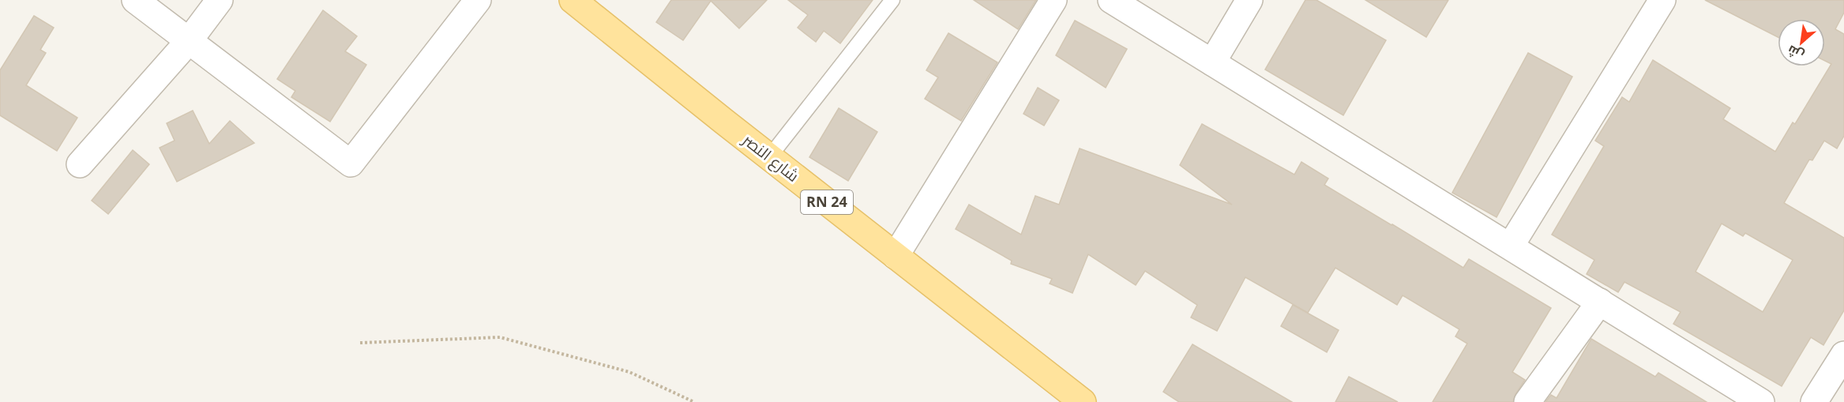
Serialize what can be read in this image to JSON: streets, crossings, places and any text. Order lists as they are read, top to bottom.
{
  "streets": {
    "main road": ["شارع النصر", "RN 24"]
  },
  "north": "bottom left"
}
